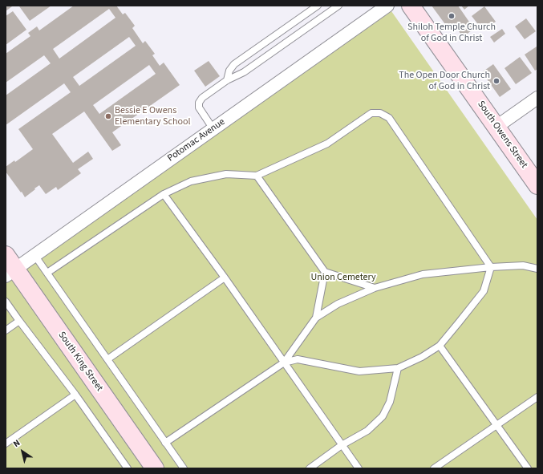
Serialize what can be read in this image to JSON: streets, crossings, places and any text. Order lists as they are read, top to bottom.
{
  "streets": {
    "street": ["South Owens Street", "Potomac Avenue", "South King Street"]
  },
  "crossings": [
    ["Potomac Avenue", "South King Street"]
  ],
  "parks": ["Union Cemetery"],
  "places": ["Shiloh Temple Church of God in Christ", "The Open Door Church of God in Christ", "Bessie E Owens Elementary School"],
  "north": "top left"
}
